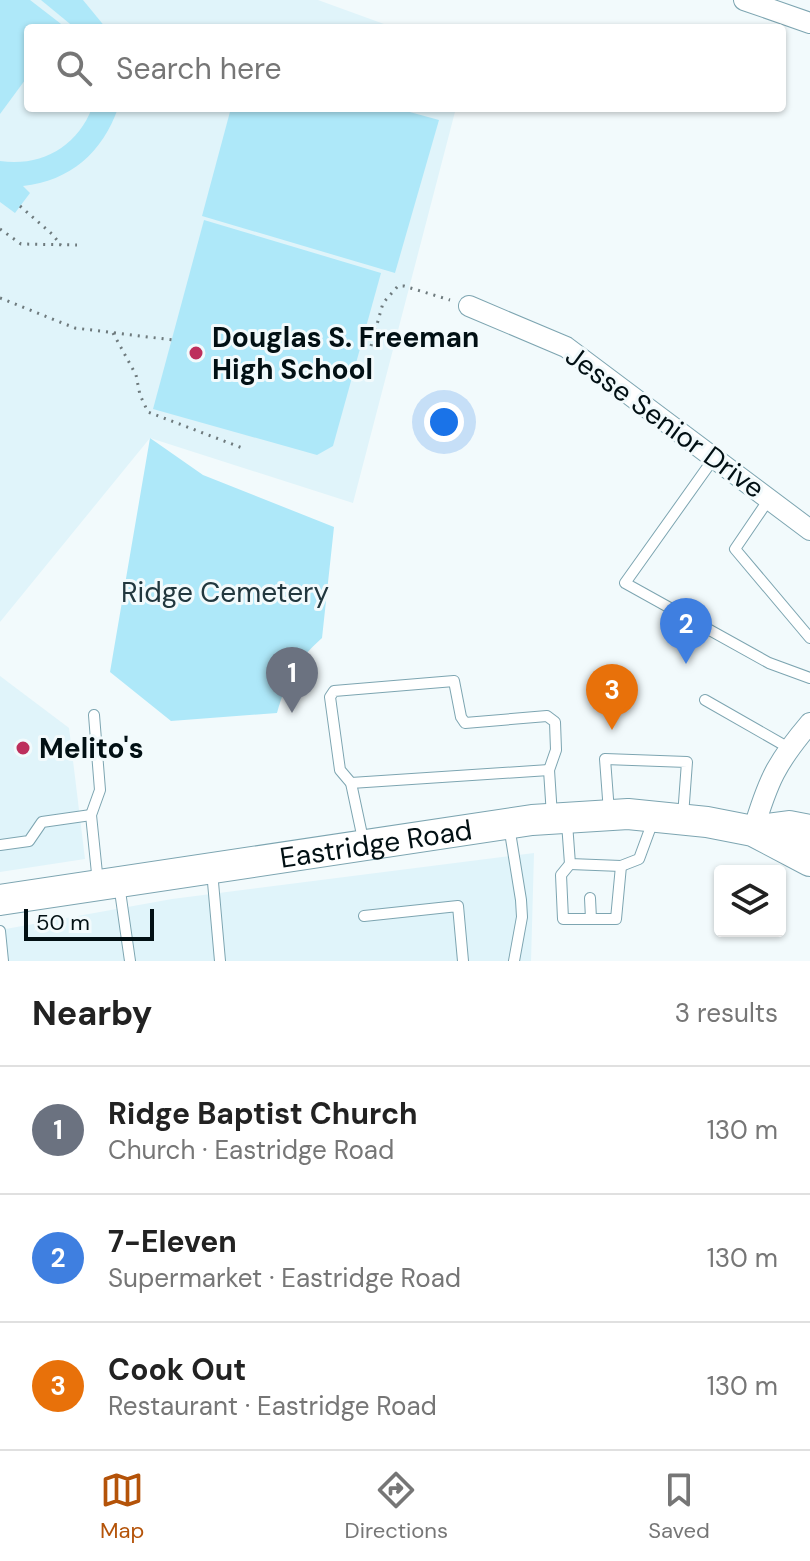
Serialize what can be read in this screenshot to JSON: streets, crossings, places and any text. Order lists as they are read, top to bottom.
{
  "streets": {
    "main road": ["Eastridge Road"],
    "street": ["Jesse Senior Drive"]
  },
  "parks": ["Ridge Cemetery"],
  "places": ["Douglas S. Freeman High School", "Melito's"],
  "scale_bar": "50 m",
  "page": {
    "search": "Search here",
    "pins": ["2", "1", "3"],
    "scale": "50 m",
    "heading": ["Nearby", "3 results"],
    "list": [
      {
        "mark": "1",
        "name": "Ridge Baptist Church",
        "note": "Church · Eastridge Road",
        "value": "130 m"
      },
      {
        "mark": "2",
        "name": "7-Eleven",
        "note": "Supermarket · Eastridge Road",
        "value": "130 m"
      },
      {
        "mark": "3",
        "name": "Cook Out",
        "note": "Restaurant · Eastridge Road",
        "value": "130 m"
      }
    ],
    "nav": ["Map", "Directions", "Saved"]
  }
}
